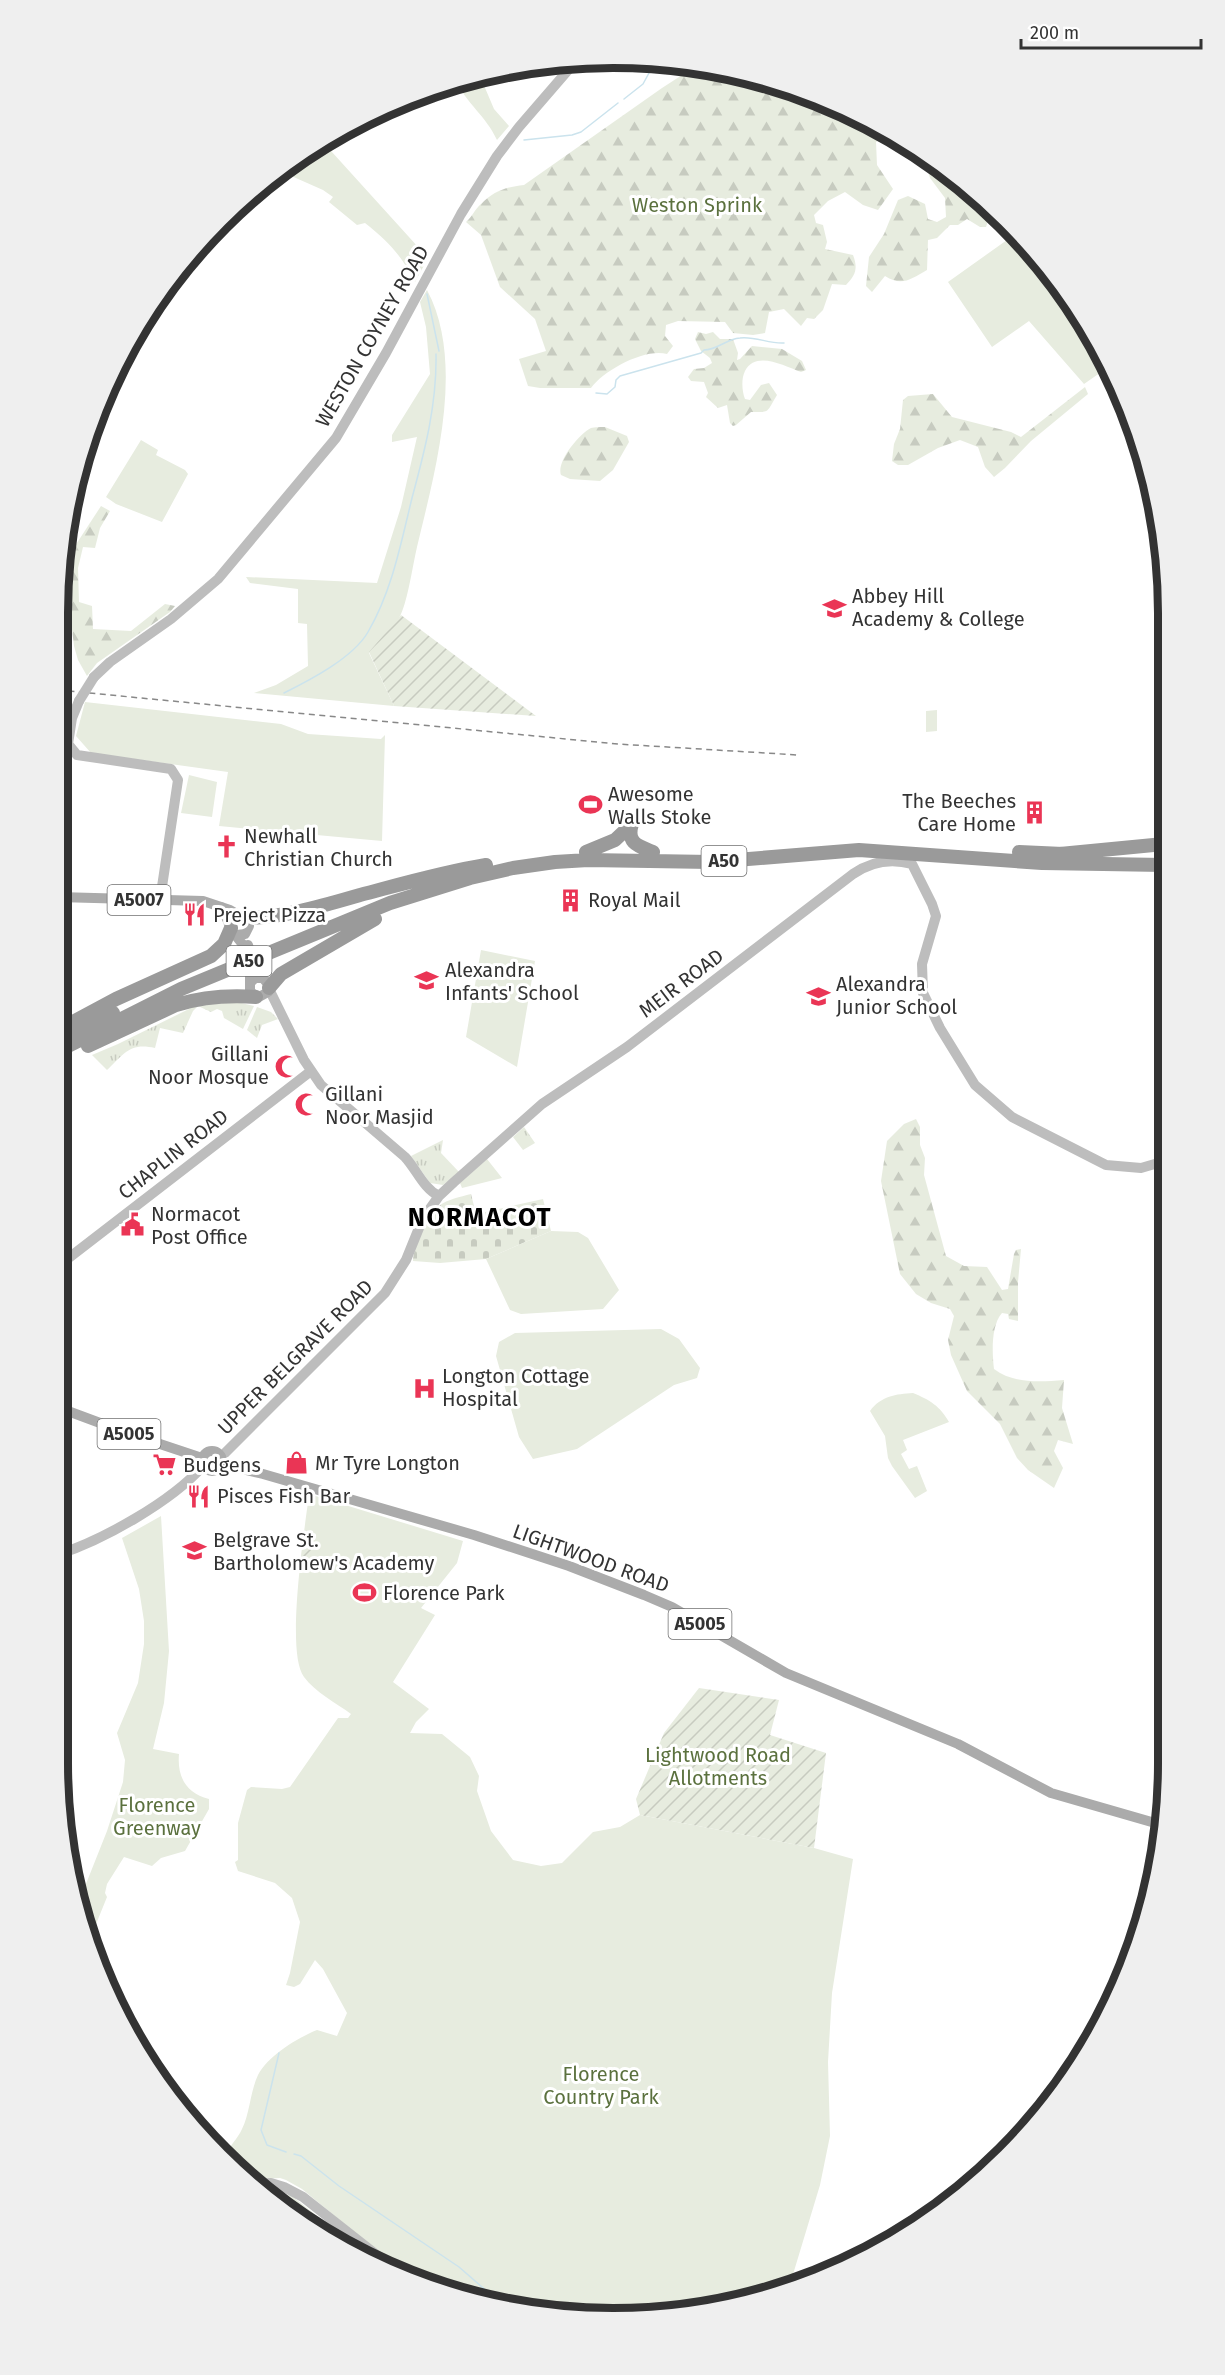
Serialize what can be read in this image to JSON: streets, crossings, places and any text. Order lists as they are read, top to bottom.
{
  "streets": {
    "highway": ["A50"],
    "main road": ["A5007", "A5005", "LIGHTWOOD ROAD"],
    "street": [
      "WESTON COYNEY ROAD",
      "MEIR ROAD",
      "CHAPLIN ROAD",
      "UPPER BELGRAVE ROAD"
    ]
  },
  "crossings": [
    ["MEIR ROAD", "UPPER BELGRAVE ROAD"],
    ["UPPER BELGRAVE ROAD", "A5005"],
    ["UPPER BELGRAVE ROAD", "LIGHTWOOD ROAD"],
    ["A5005", "LIGHTWOOD ROAD"]
  ],
  "districts": ["NORMACOT"],
  "parks": [
    "Weston Sprink",
    "Lightwood Road Allotments",
    "Florence Greenway",
    "Florence Country Park"
  ],
  "places": {
    "school or university": [
      "Abbey Hill Academy & College",
      "Alexandra Infants' School",
      "Alexandra Junior School",
      "Belgrave St. Bartholomew's Academy"
    ],
    "sports": ["Awesome Walls Stoke", "Florence Park"],
    "building": ["The Beeches Care Home", "Royal Mail"],
    "church": ["Newhall Christian Church"],
    "restaurant": ["Preject Pizza", "Pisces Fish Bar"],
    "mosque": ["Gillani Noor Mosque", "Gillani Noor Masjid"],
    "public building": ["Normacot Post Office"],
    "hospital": ["Longton Cottage Hospital"],
    "shop": ["Mr Tyre Longton"],
    "supermarket": ["Budgens"]
  },
  "scale_bar": "200 m"
}
